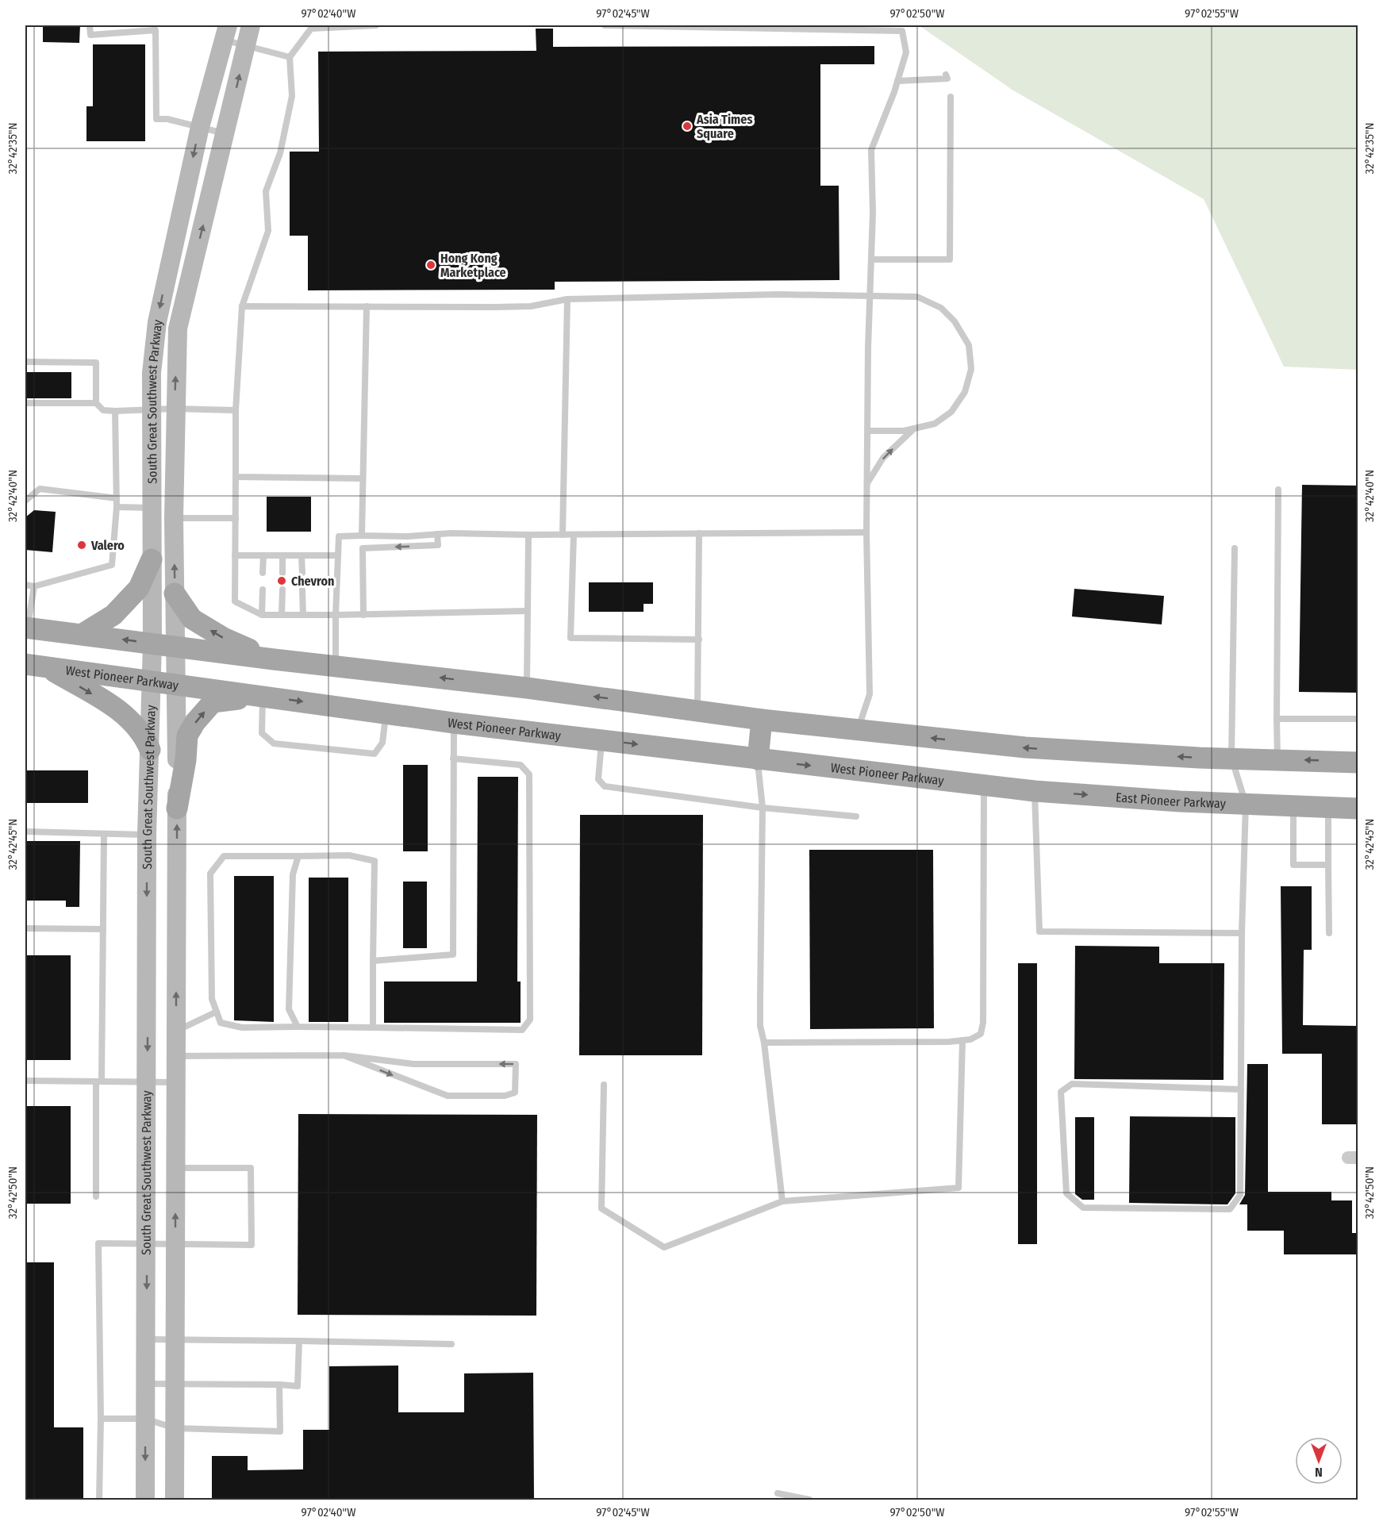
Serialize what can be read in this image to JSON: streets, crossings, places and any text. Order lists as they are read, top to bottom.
{
  "streets": {
    "main road": ["South Great Southwest Parkway", "West Pioneer Parkway", "East Pioneer Parkway"]
  },
  "crossings": [
    ["South Great Southwest Parkway", "West Pioneer Parkway"],
    ["West Pioneer Parkway", "East Pioneer Parkway"]
  ],
  "places": [
    "Asia Times Square",
    "Hong Kong Marketplace",
    "Valero",
    "Chevron"
  ],
  "north": "bottom",
  "coordinates": [
    "97°02'40\"W",
    "97°02'45\"W",
    "97°02'50\"W",
    "97°02'55\"W",
    "32°42'35\"N",
    "32°42'40\"N",
    "32°42'45\"N",
    "32°42'50\"N"
  ]
}
